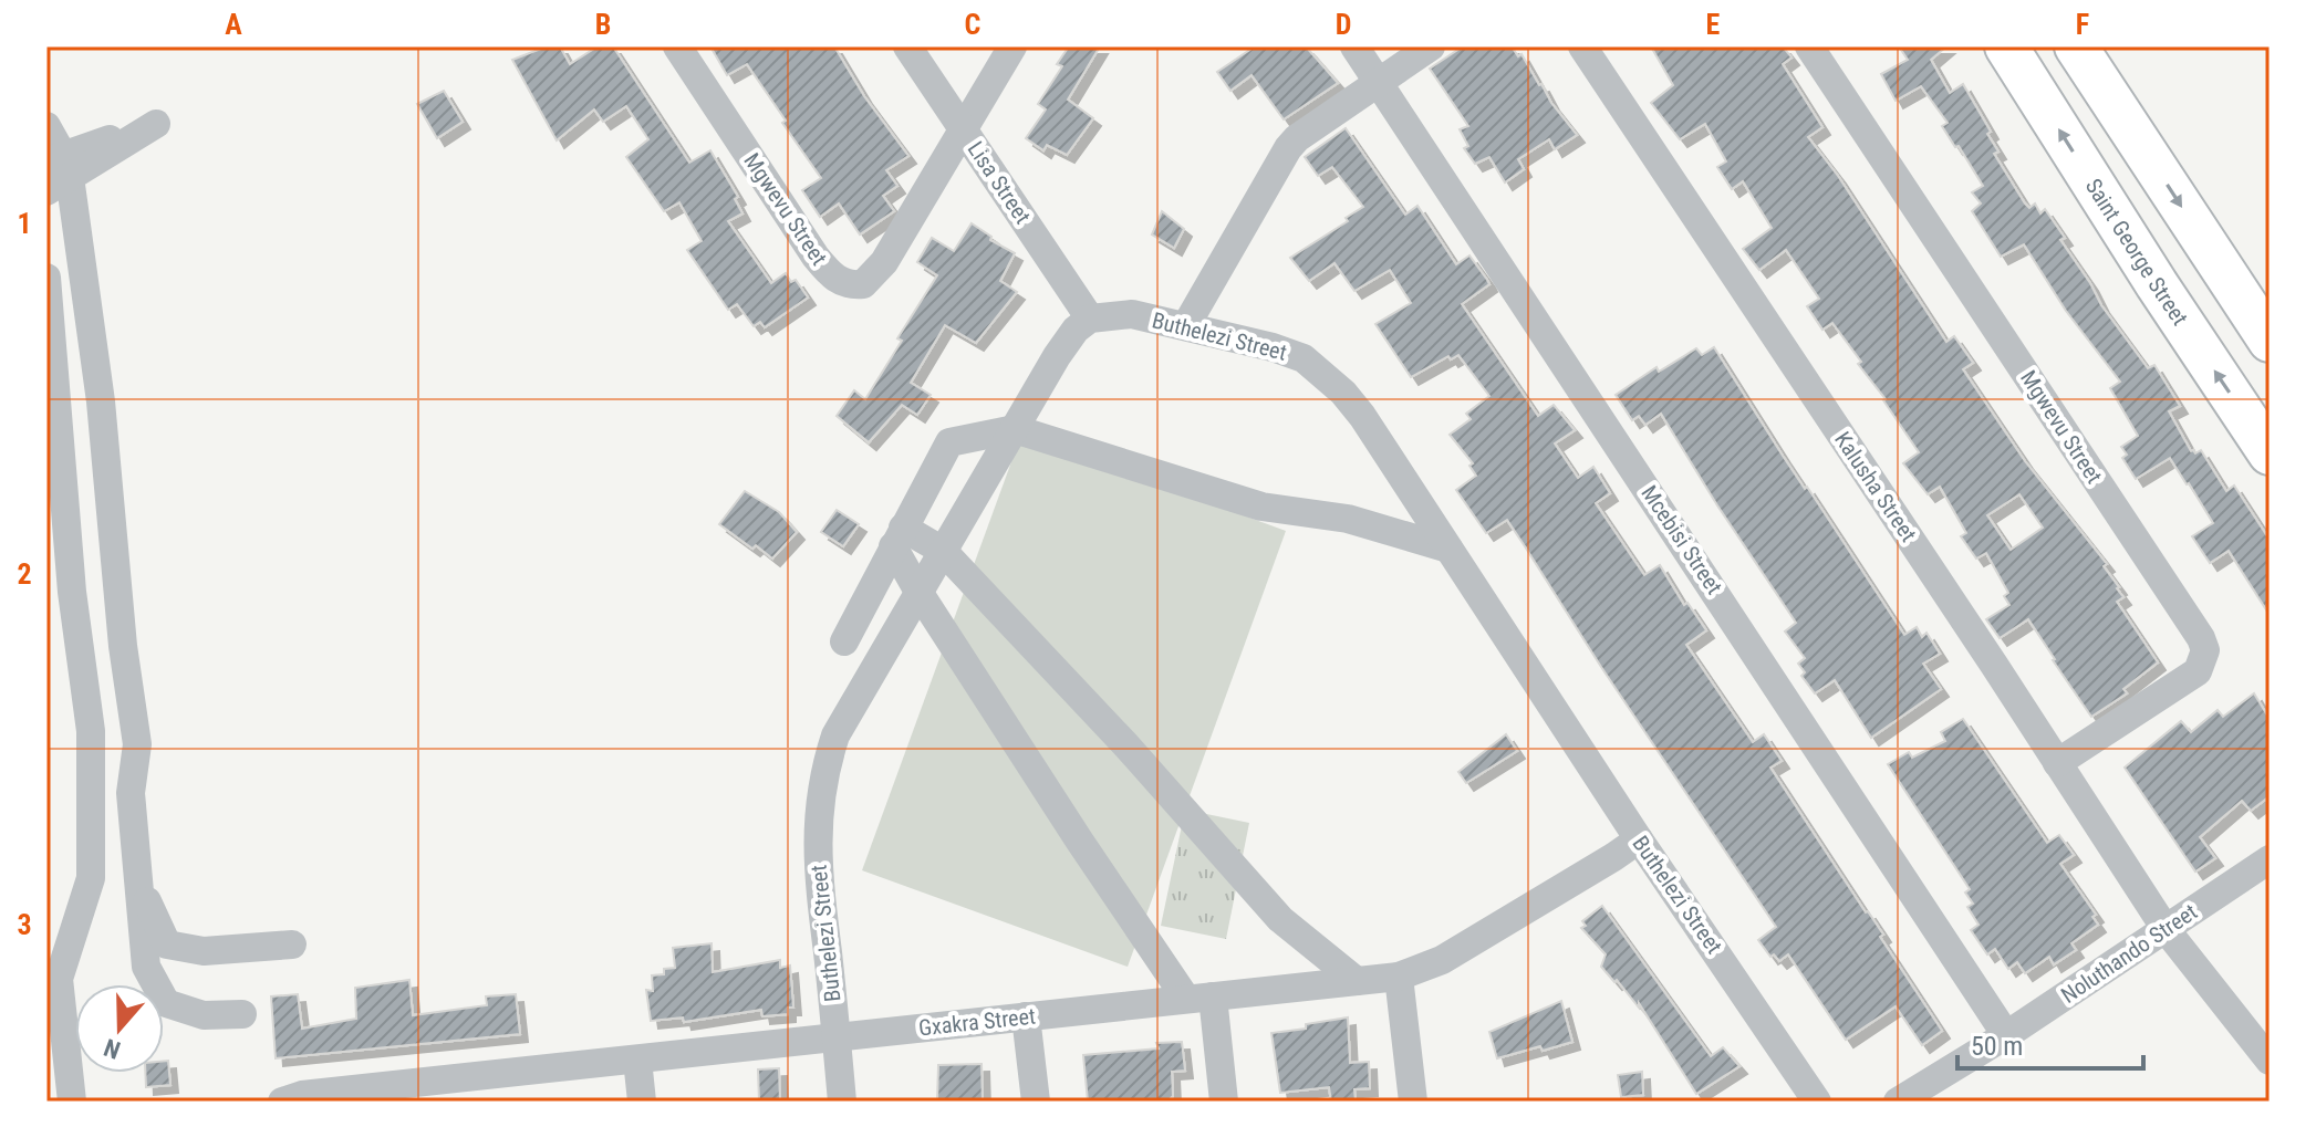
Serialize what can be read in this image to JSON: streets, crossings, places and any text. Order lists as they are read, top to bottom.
{
  "streets": {
    "main road": ["Saint George Street"],
    "street": [
      "Lisa Street",
      "Mgwevu Street",
      "Buthelezi Street",
      "Kalusha Street",
      "Mcebisi Street",
      "Noluthando Street",
      "Gxakra Street"
    ]
  },
  "crossings": [
    ["Lisa Street", "Mgwevu Street"],
    ["Lisa Street", "Buthelezi Street"],
    ["Mgwevu Street", "Kalusha Street"],
    ["Buthelezi Street", "Gxakra Street"],
    ["Kalusha Street", "Noluthando Street"],
    ["Mcebisi Street", "Noluthando Street"]
  ],
  "scale_bar": "50 m",
  "north": "bottom",
  "grid": {
    "columns": [
      "A",
      "B",
      "C",
      "D",
      "E",
      "F"
    ],
    "rows": ["1", "2", "3"]
  }
}
